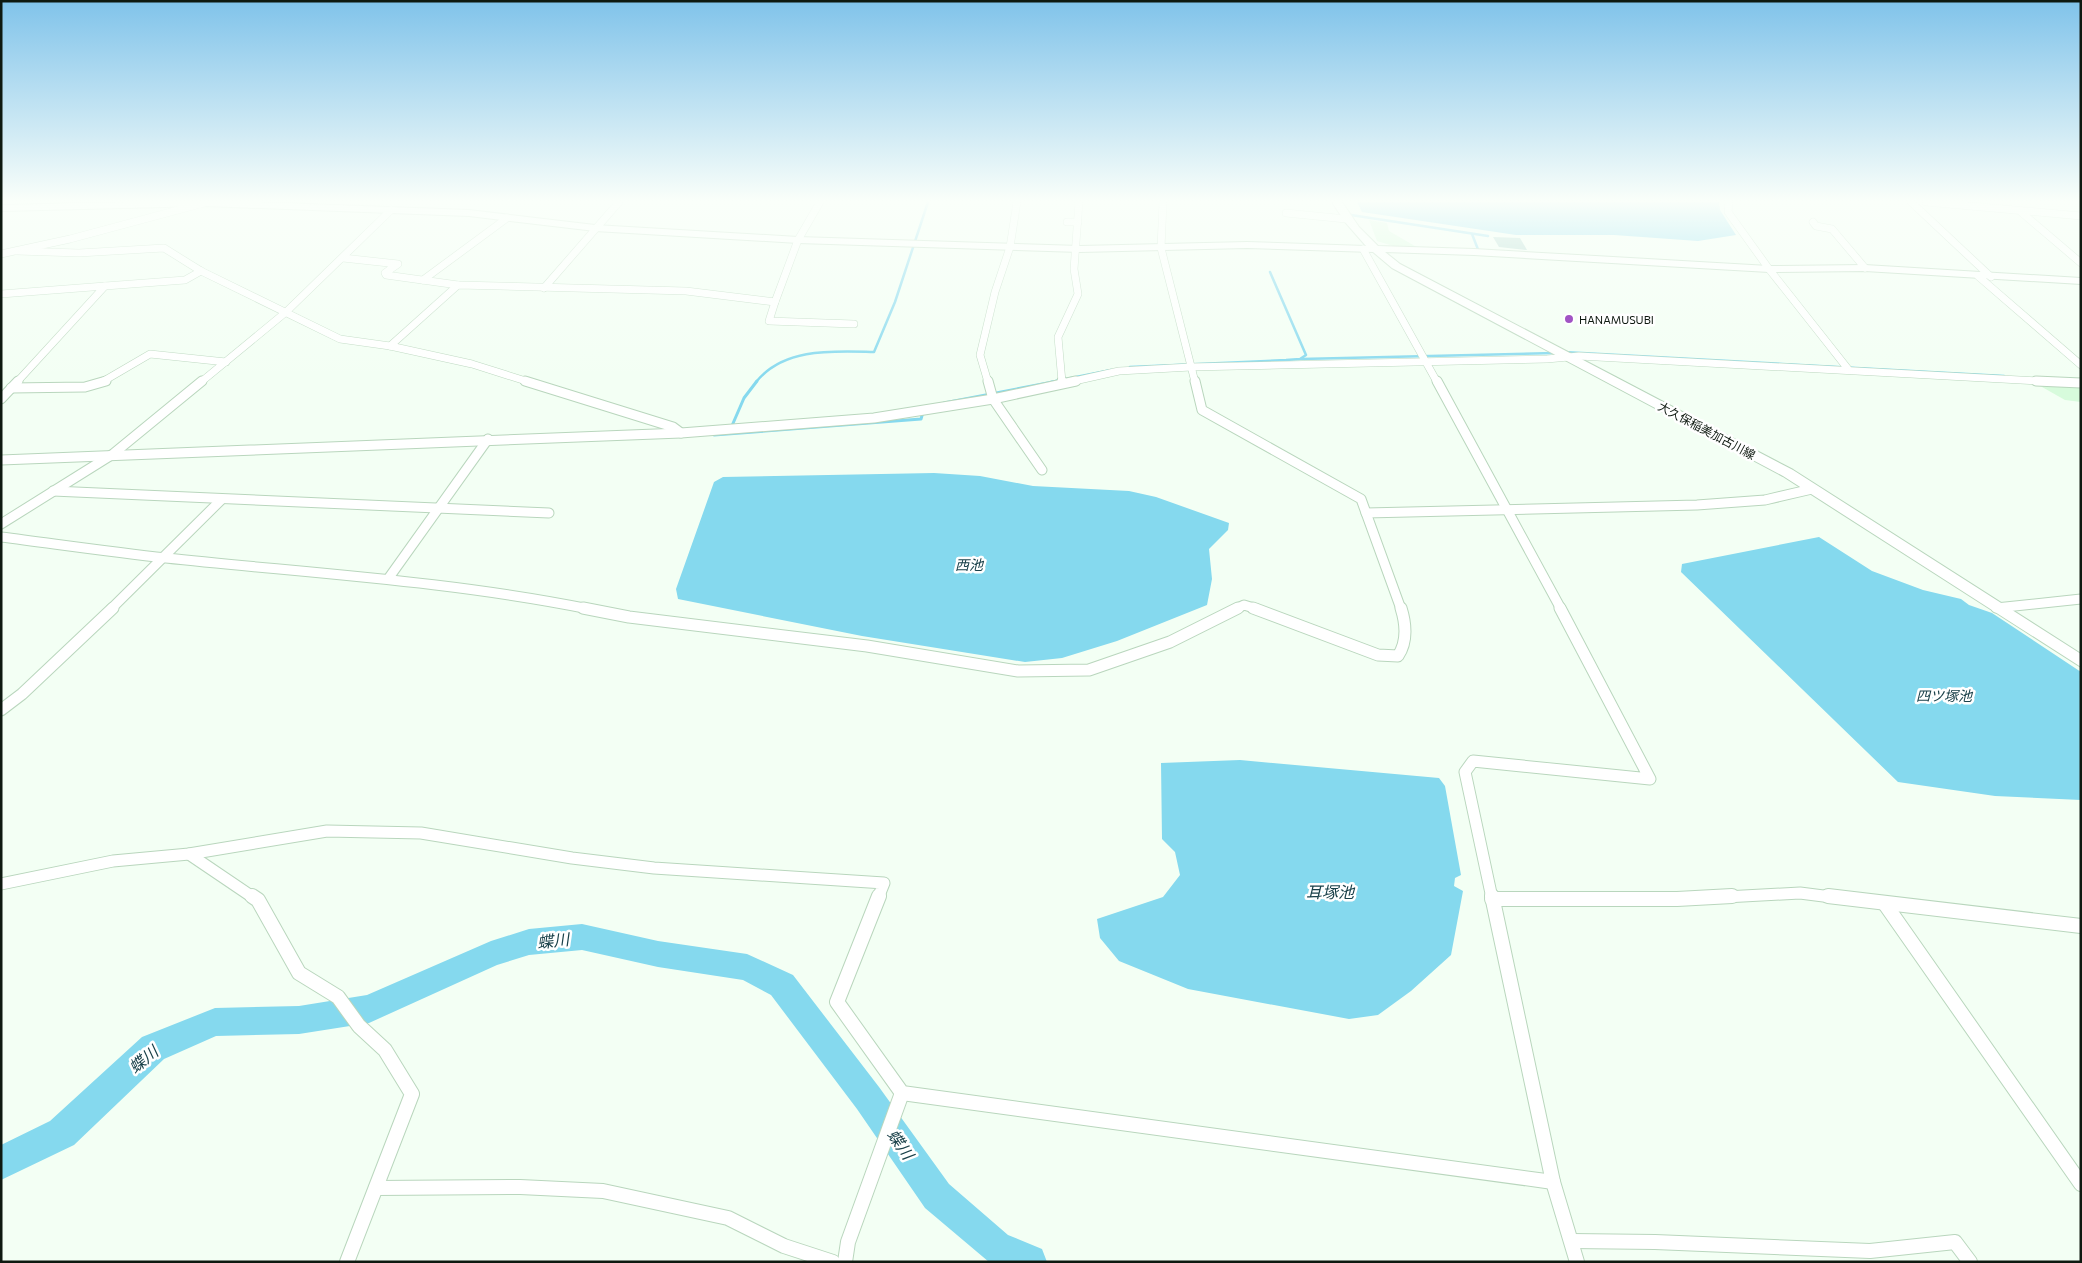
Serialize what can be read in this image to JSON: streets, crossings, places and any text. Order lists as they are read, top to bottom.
{
  "streets": {
    "main road": ["大久保稲美加古川線"]
  },
  "water": [
    "西池",
    "四ツ塚池",
    "耳塚池",
    "蝶川"
  ],
  "places": ["HANAMUSUBI"]
}
